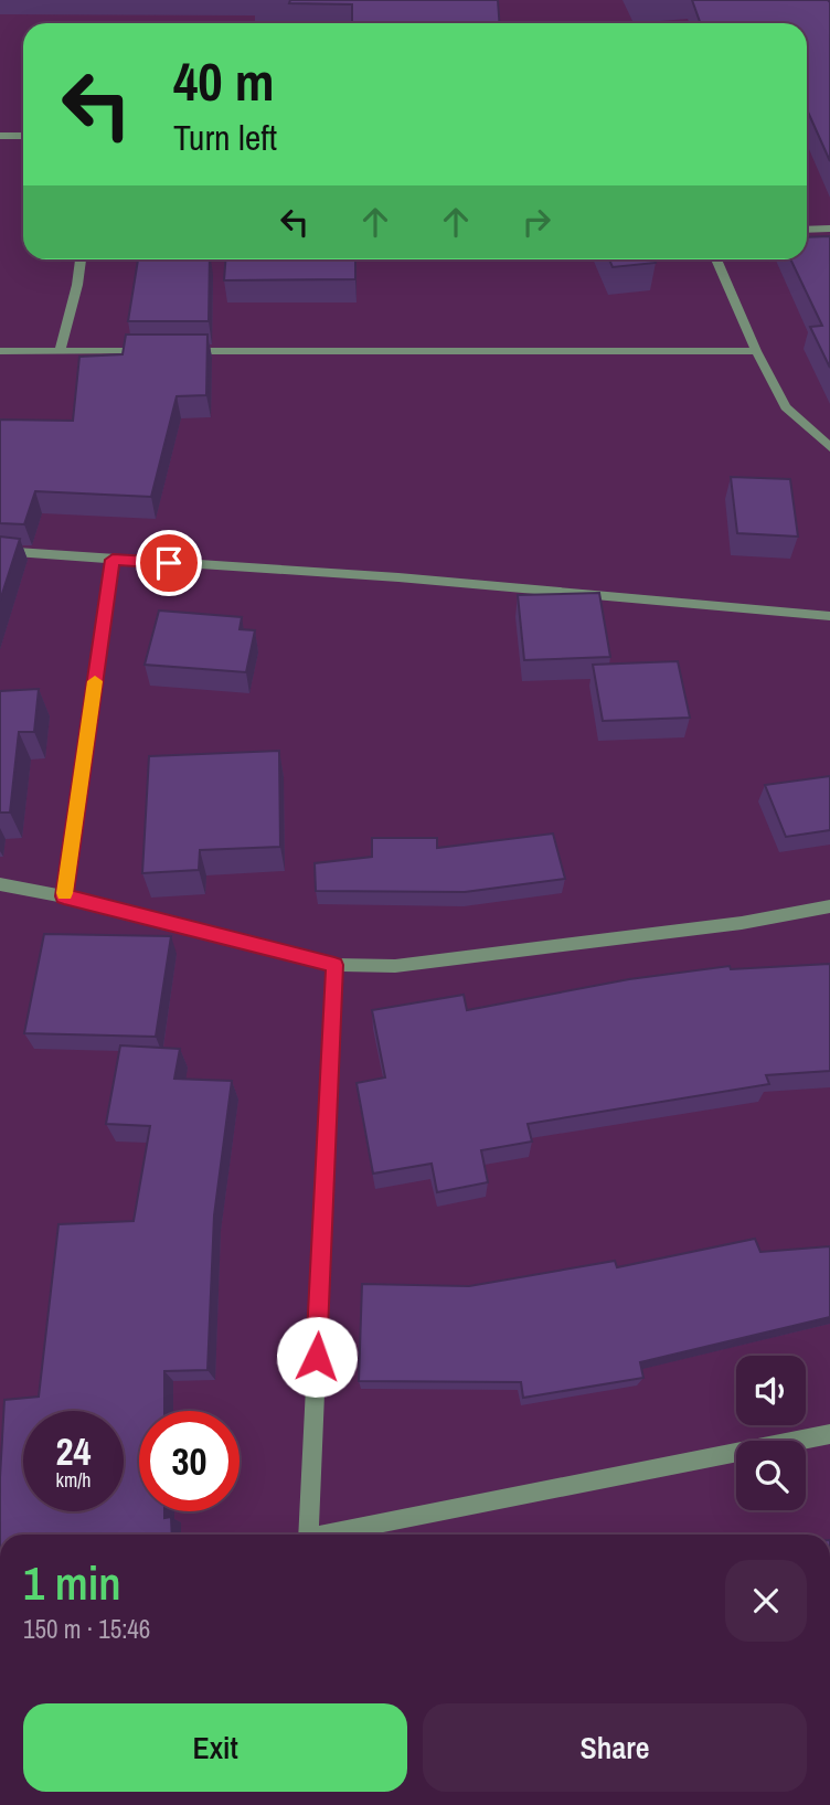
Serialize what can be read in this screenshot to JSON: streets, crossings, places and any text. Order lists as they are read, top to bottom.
{
  "page": {
    "turn": ["40 m", "Turn left"],
    "speed": "24 km/h",
    "limit": "30",
    "heading": ["1 min", "150 m · 15:46"],
    "buttons": ["Exit", "Share"]
  }
}
